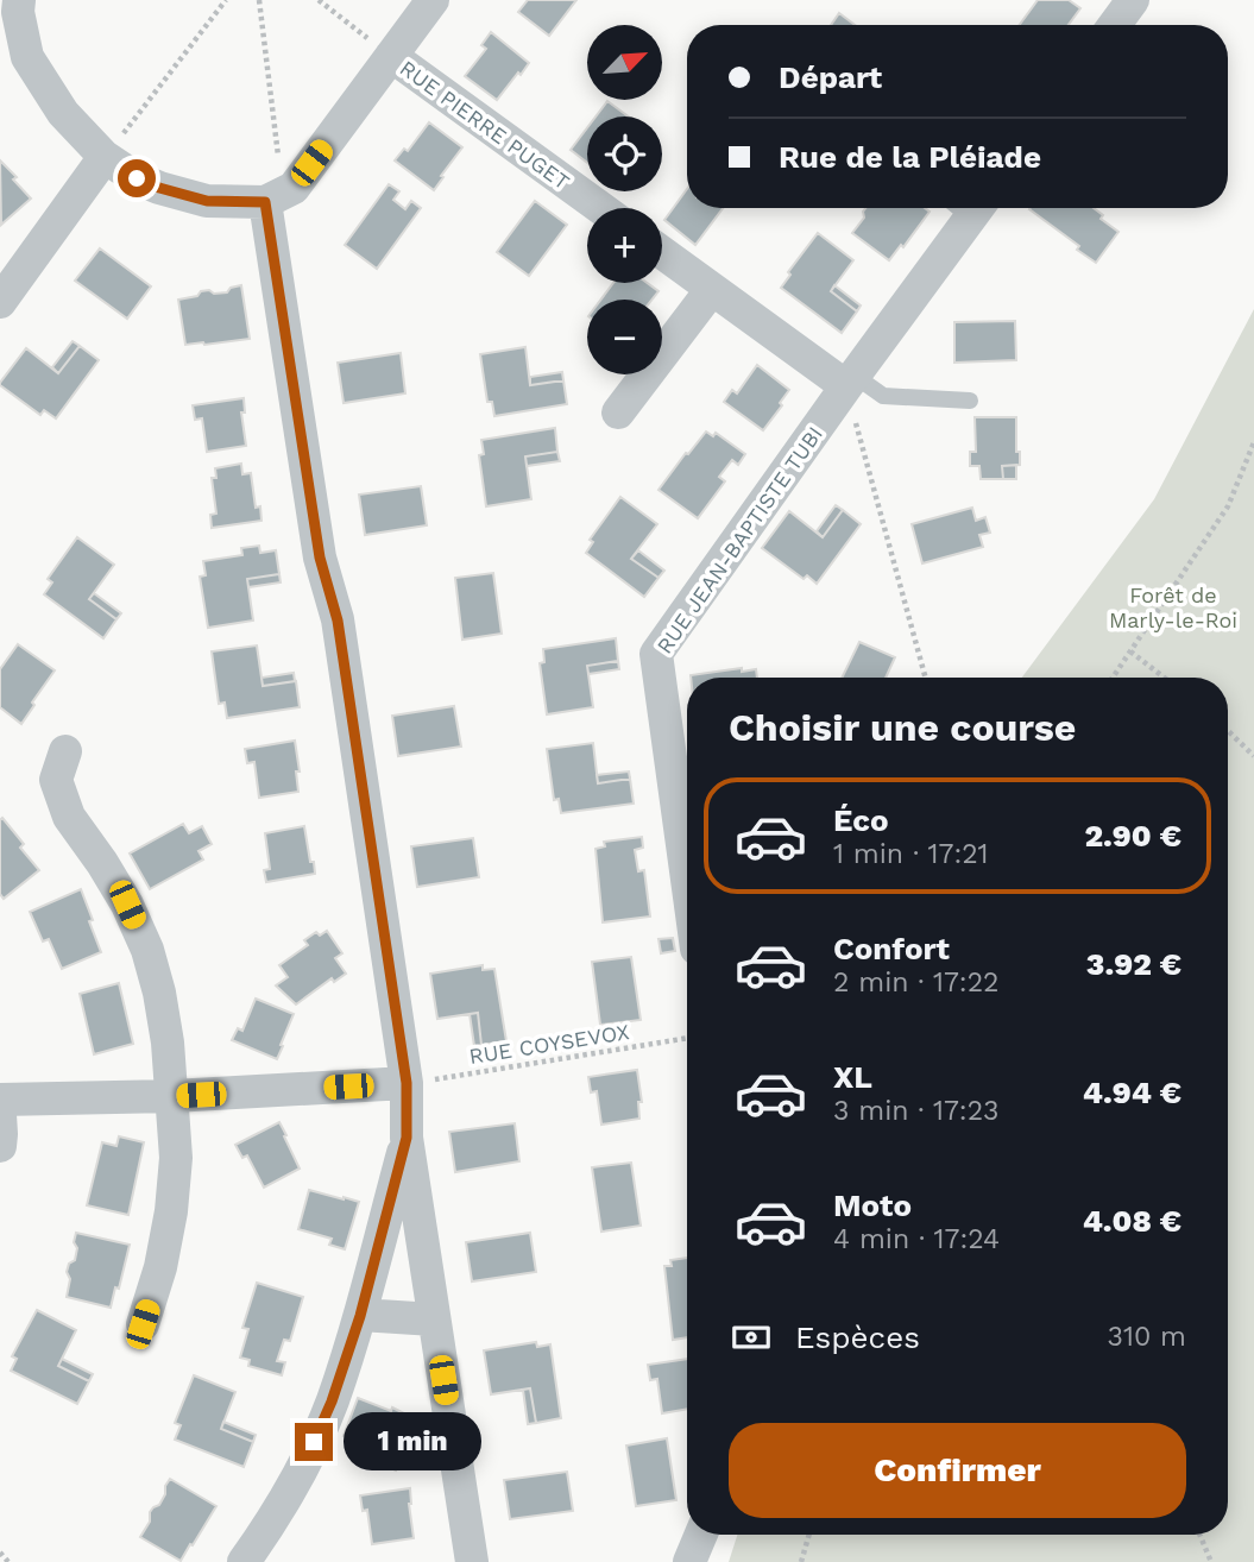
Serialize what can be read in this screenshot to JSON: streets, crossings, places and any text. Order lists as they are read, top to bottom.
{
  "streets": {
    "street": ["RUE PIERRE PUGET", "RUE JEAN-BAPTISTE TUBI"],
    "path": ["RUE COYSEVOX"]
  },
  "parks": ["Forêt de Marly-le-Roi"],
  "north": "top right",
  "page": {
    "map_buttons": ["+", "−"],
    "banner": ["Départ", "Rue de la Pléiade"],
    "heading": "Choisir une course",
    "list": [
      {
        "name": "Éco",
        "note": "1 min · 17:21",
        "value": "2.90 €"
      },
      {
        "name": "Confort",
        "note": "2 min · 17:22",
        "value": "3.92 €"
      },
      {
        "name": "XL",
        "note": "3 min · 17:23",
        "value": "4.94 €"
      },
      {
        "name": "Moto",
        "note": "4 min · 17:24",
        "value": "4.08 €"
      }
    ],
    "pay": ["Espèces", "310 m"],
    "buttons": "Confirmer",
    "bubble": "1 min"
  }
}
